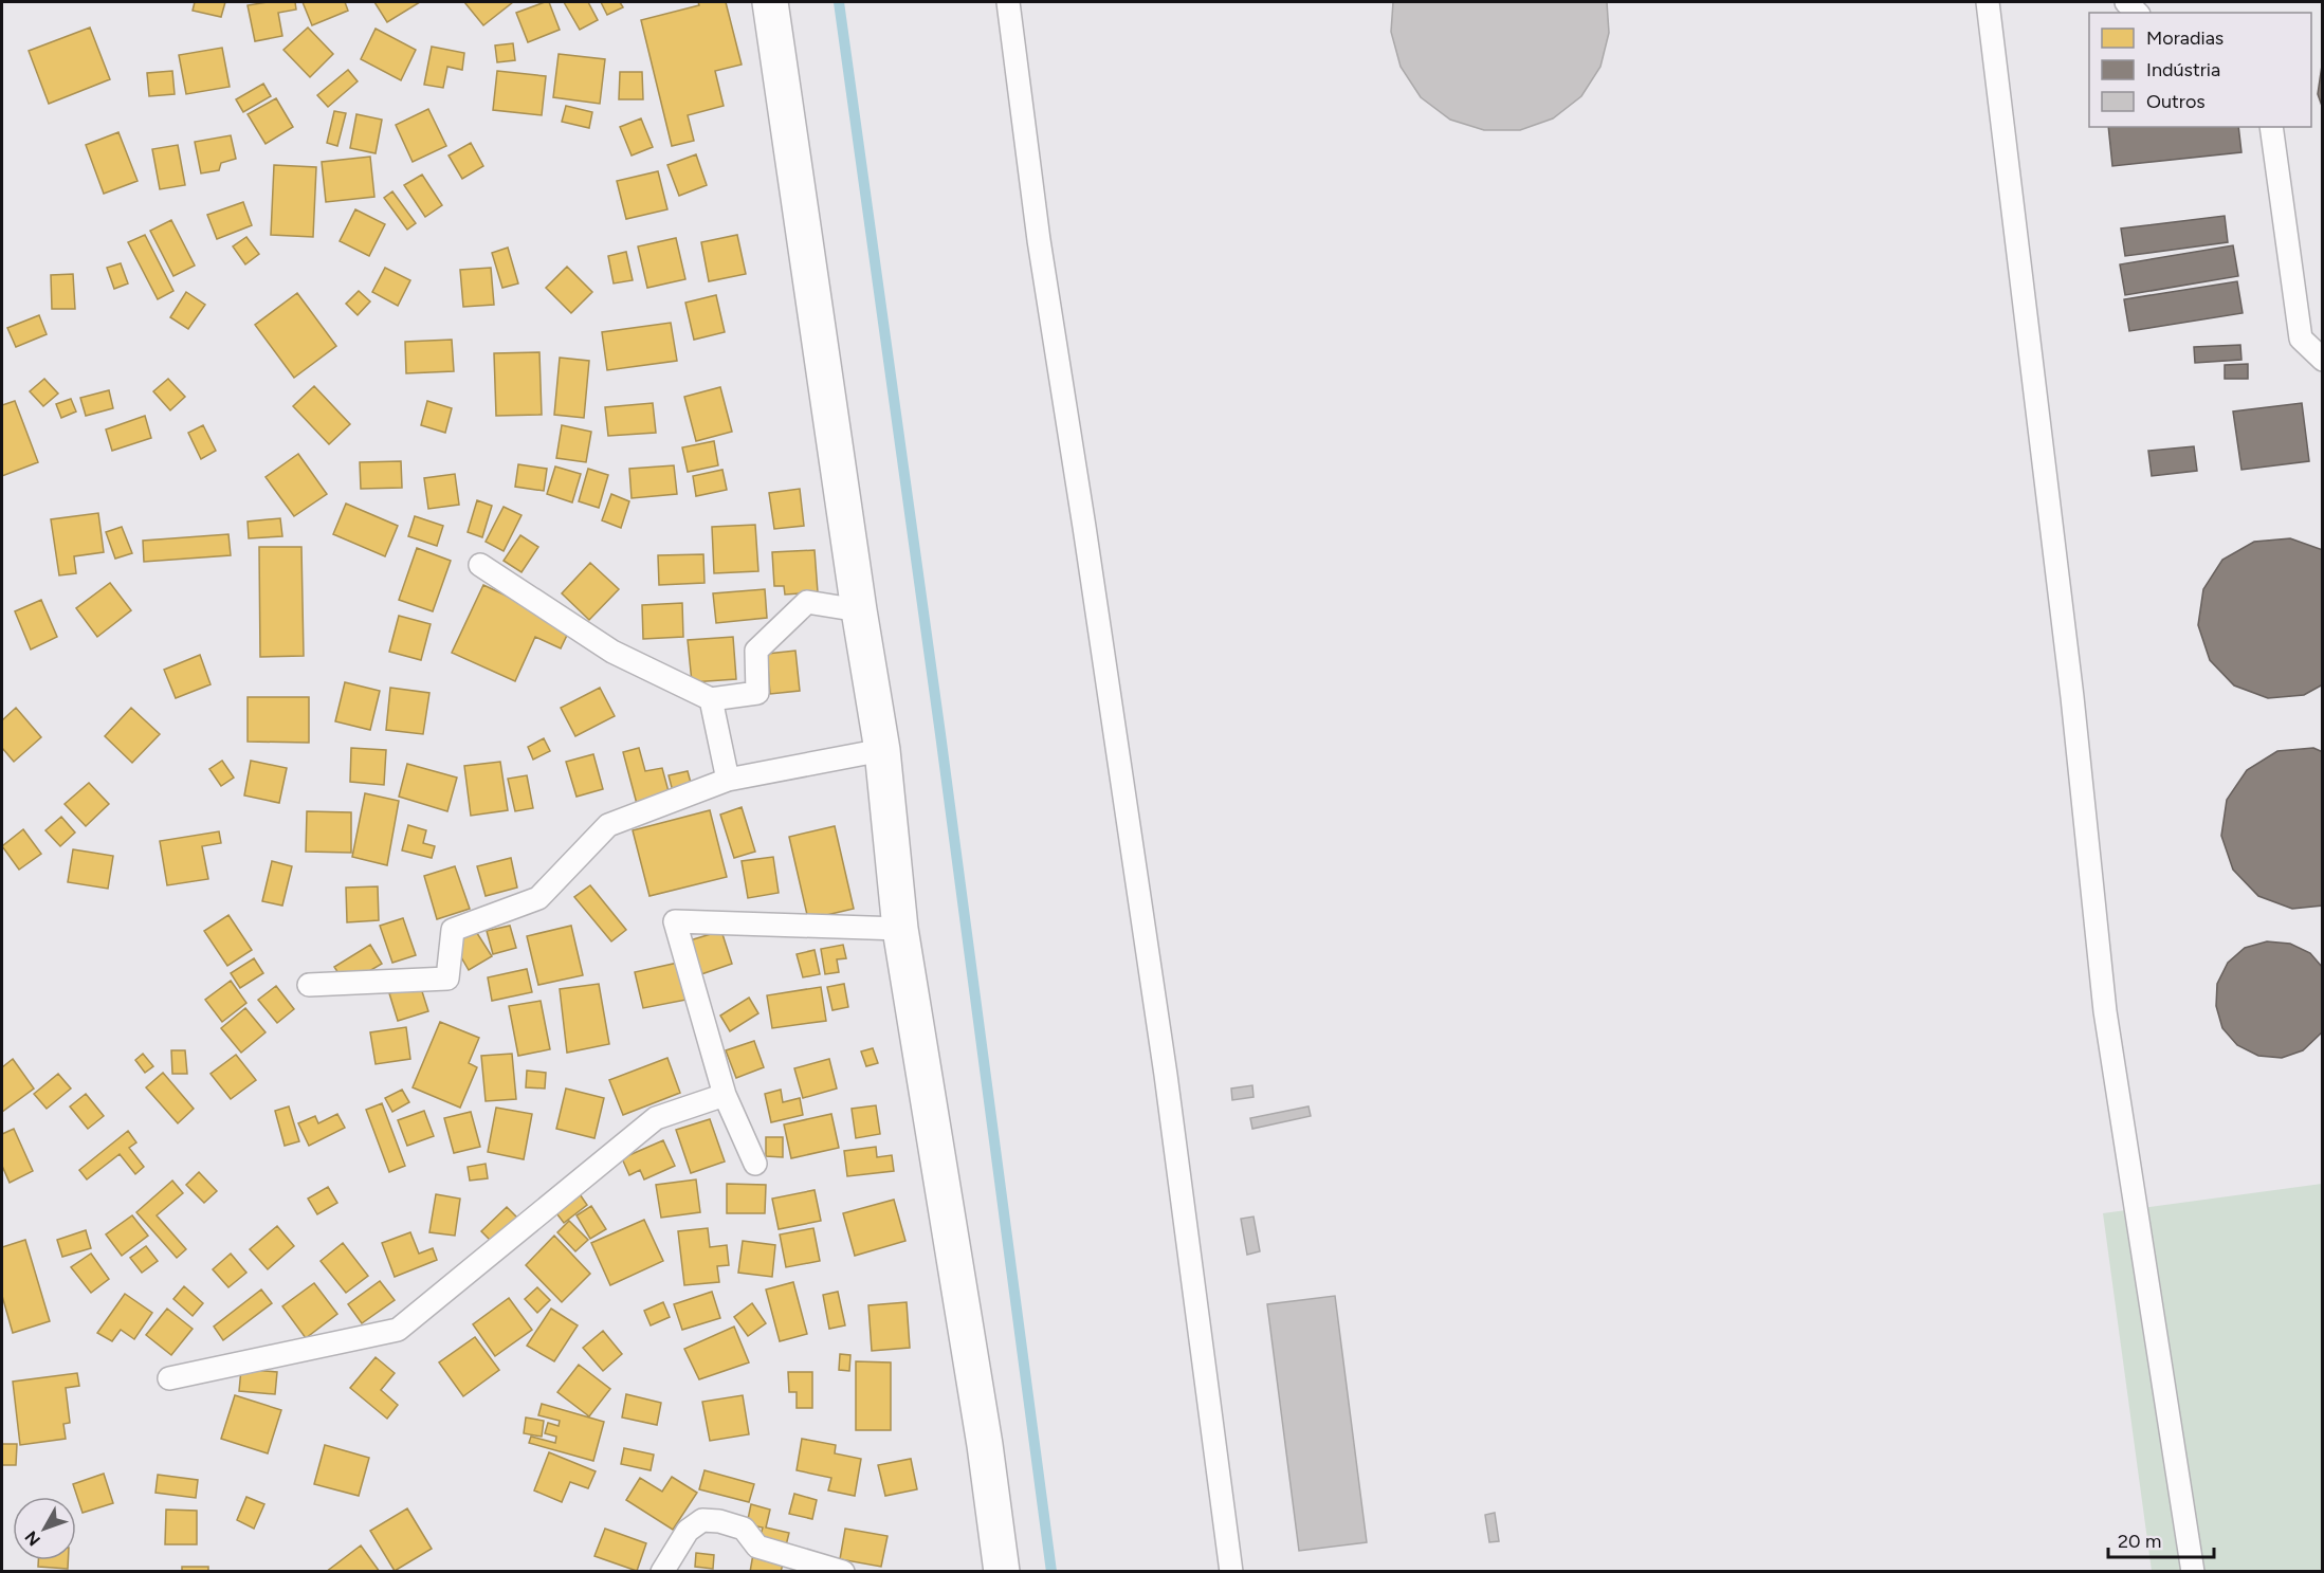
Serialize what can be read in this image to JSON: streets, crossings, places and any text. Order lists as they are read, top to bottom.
{
  "legend": ["Moradias", "Indústria", "Outros"],
  "scale_bar": "20 m",
  "north": "bottom left"
}
